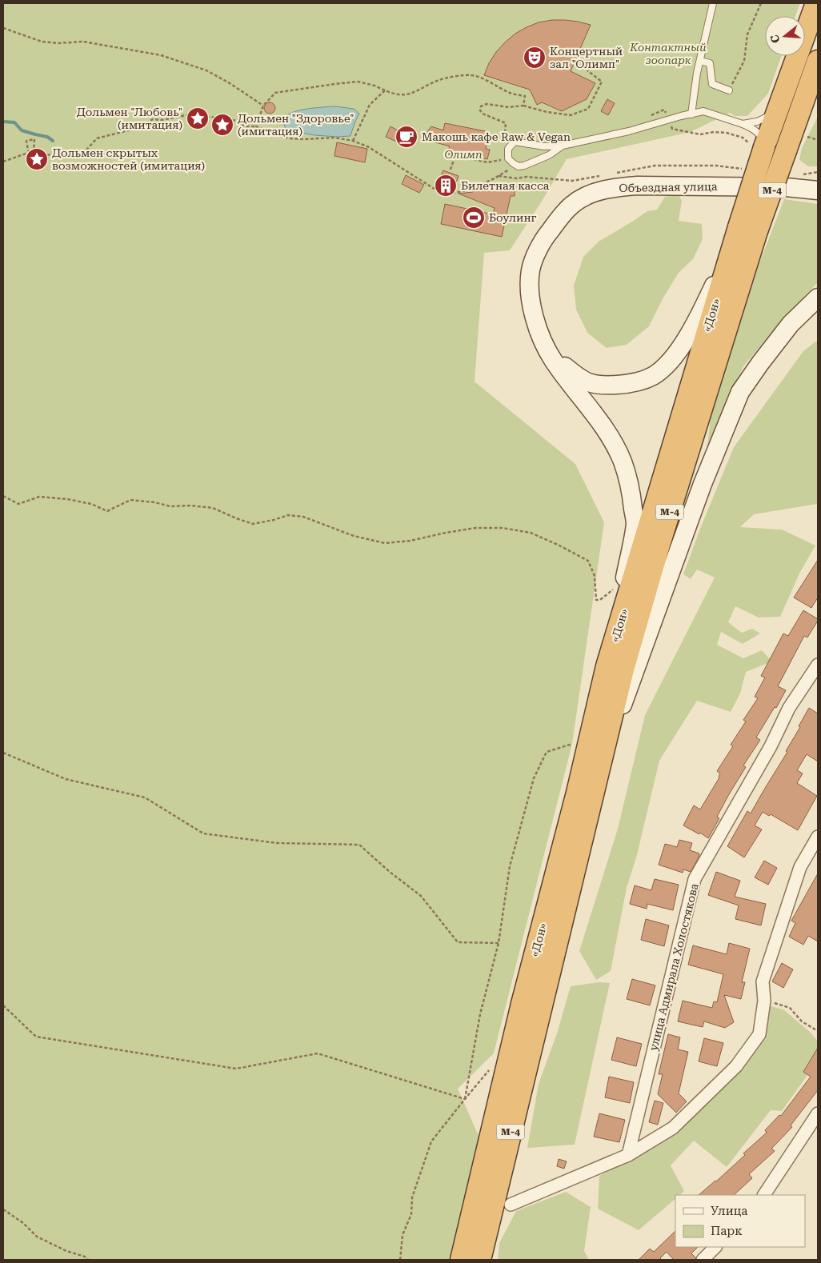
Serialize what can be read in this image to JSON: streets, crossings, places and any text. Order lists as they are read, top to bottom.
{
  "streets": {
    "highway": ["М-4", "«Дон»"],
    "main road": ["Объездная улица"],
    "street": ["улица Адмирала Холостякова"]
  },
  "parks": ["Контактный зоопарк", "Олимп"],
  "places": {
    "theatre": ["Концертный зал \"Олимп\""],
    "place": ["Дольмен \"Любовь\" (имитация)", "Дольмен \"Здоровье\" (имитация)", "Дольмен скрытых возможностей (имитация)"],
    "cafe": ["Макошь кафе Raw & Vegan"],
    "building": ["Билетная касса"],
    "sports": ["Боулинг"]
  },
  "legend": ["Улица", "Парк"],
  "north": "left"
}
